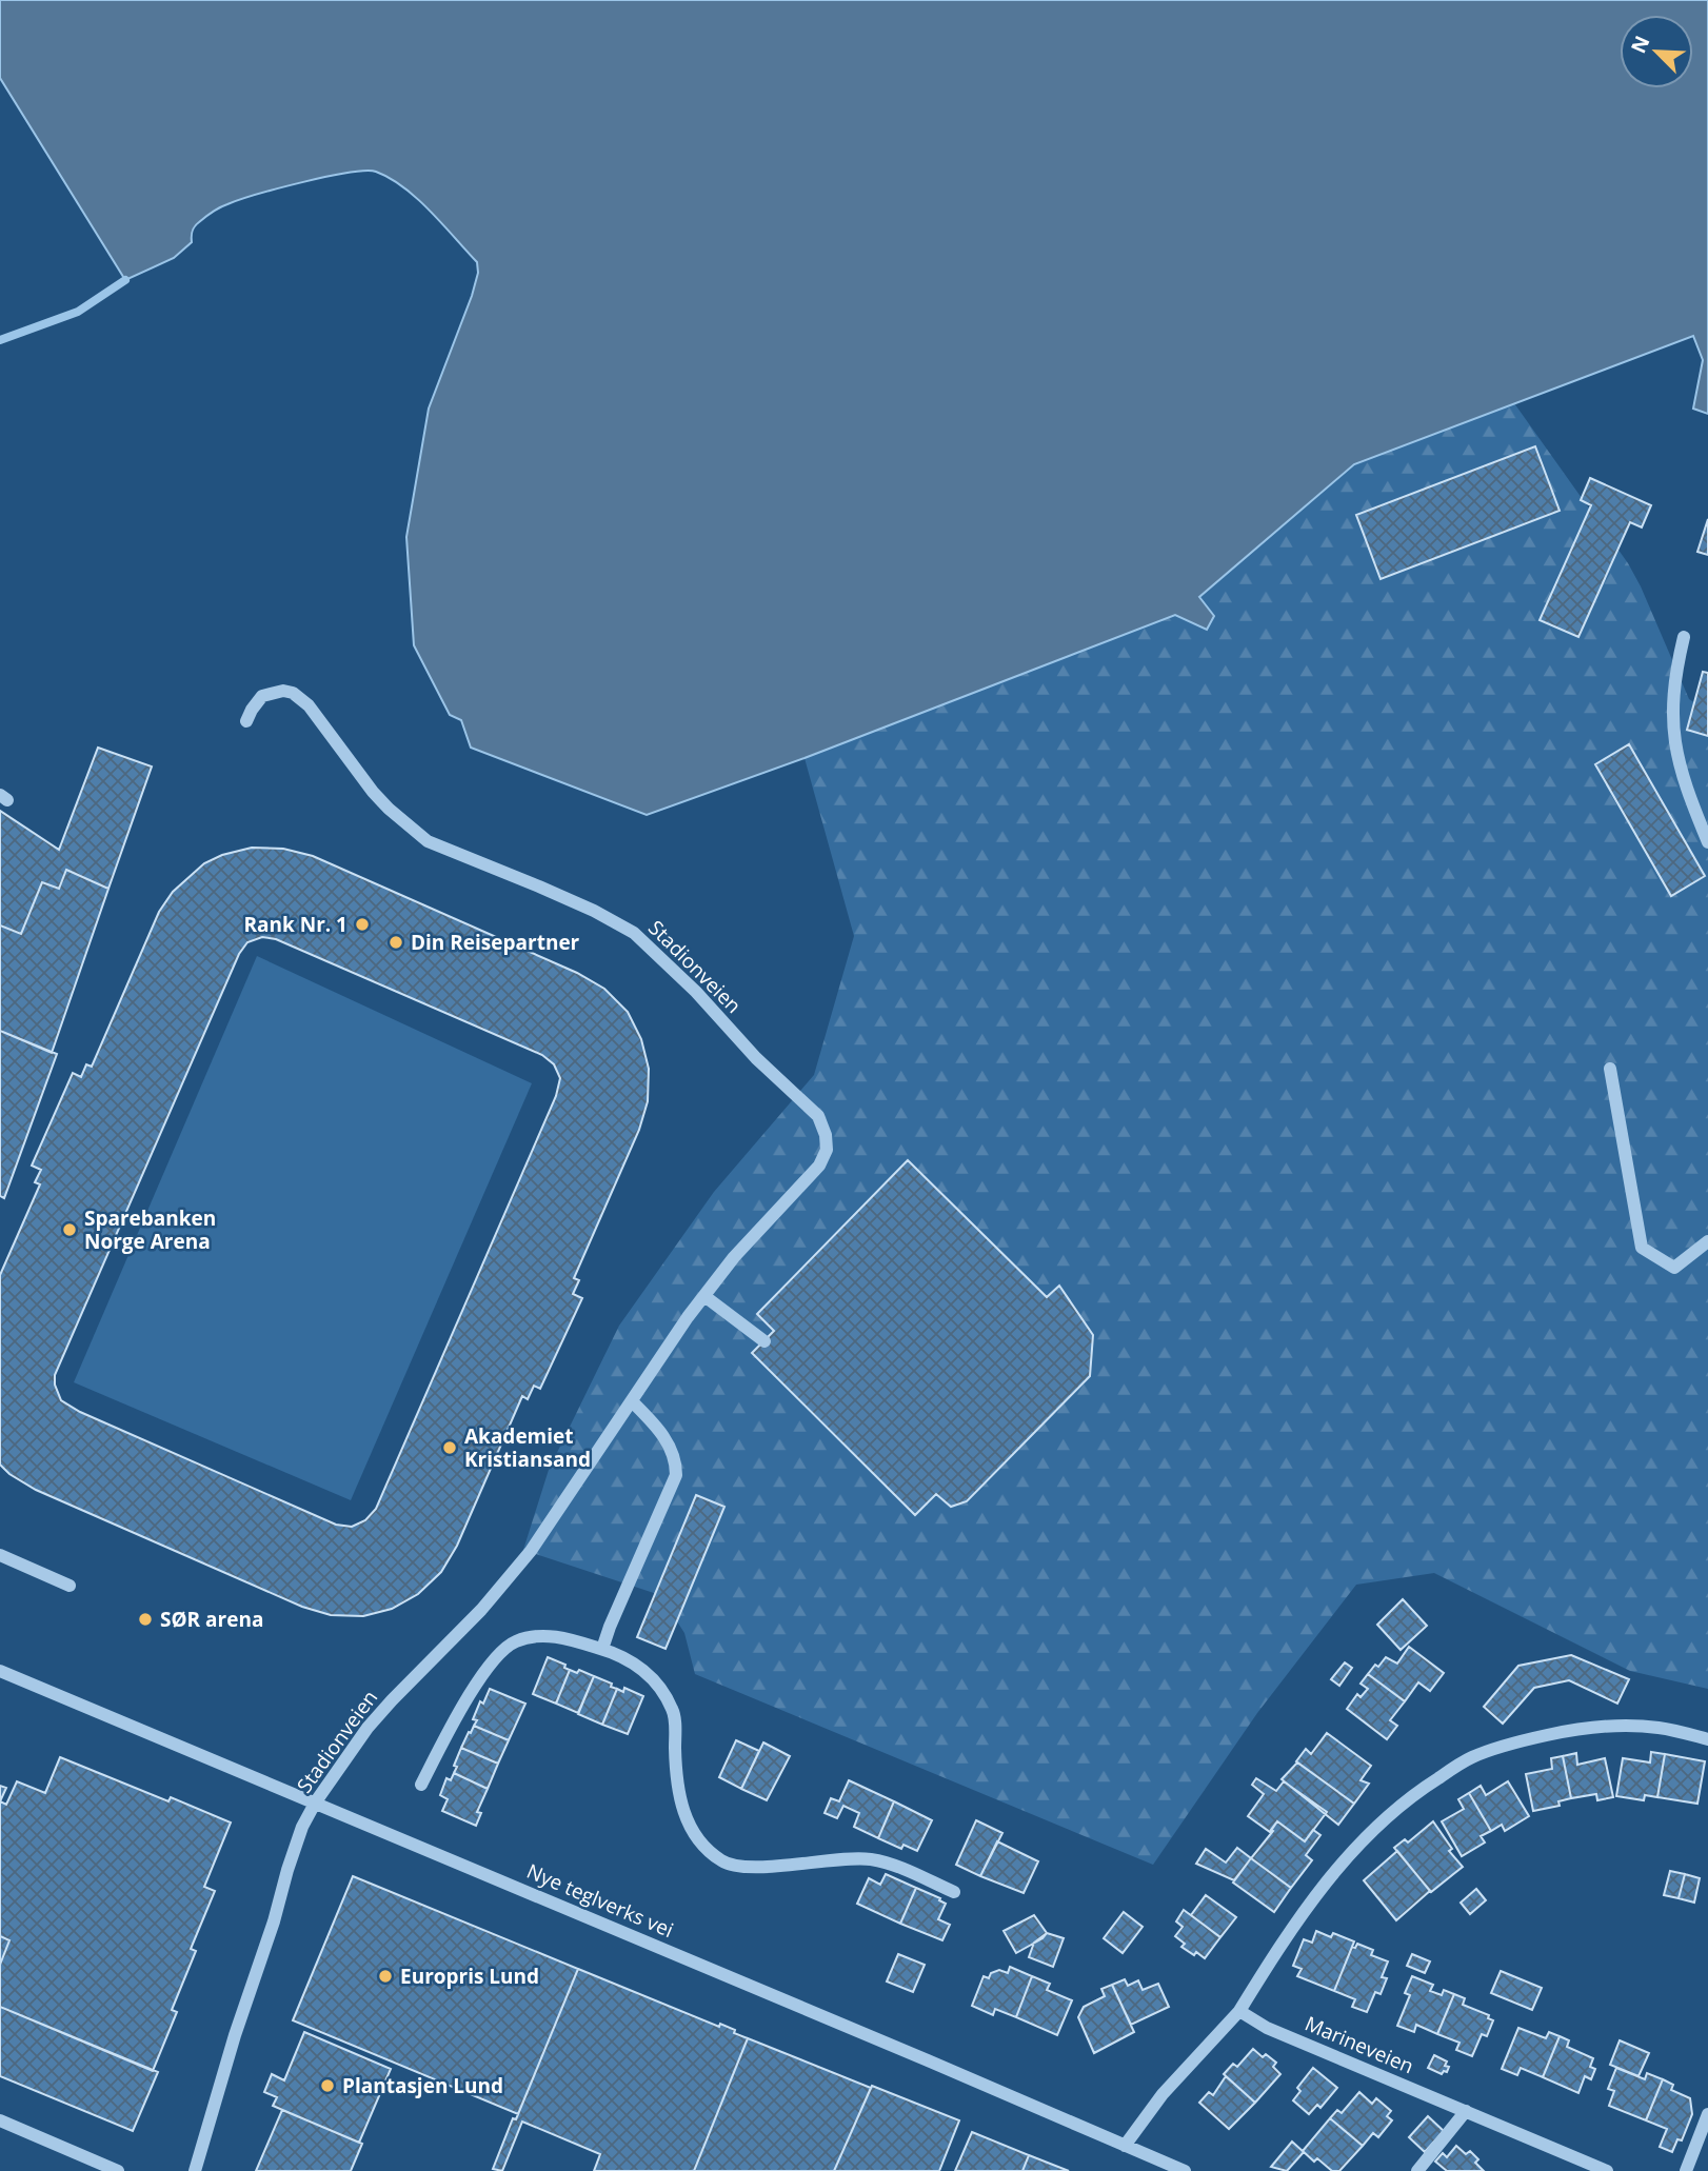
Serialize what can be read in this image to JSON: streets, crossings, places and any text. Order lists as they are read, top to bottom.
{
  "streets": {
    "street": ["Stadionveien", "Nye teglverks vei", "Marineveien"]
  },
  "crossings": [
    ["Stadionveien", "Nye teglverks vei"]
  ],
  "places": [
    "Rank Nr. 1",
    "Din Reisepartner",
    "Sparebanken Norge Arena",
    "Akademiet Kristiansand",
    "SØR arena",
    "Europris Lund",
    "Plantasjen Lund"
  ],
  "north": "top left"
}
